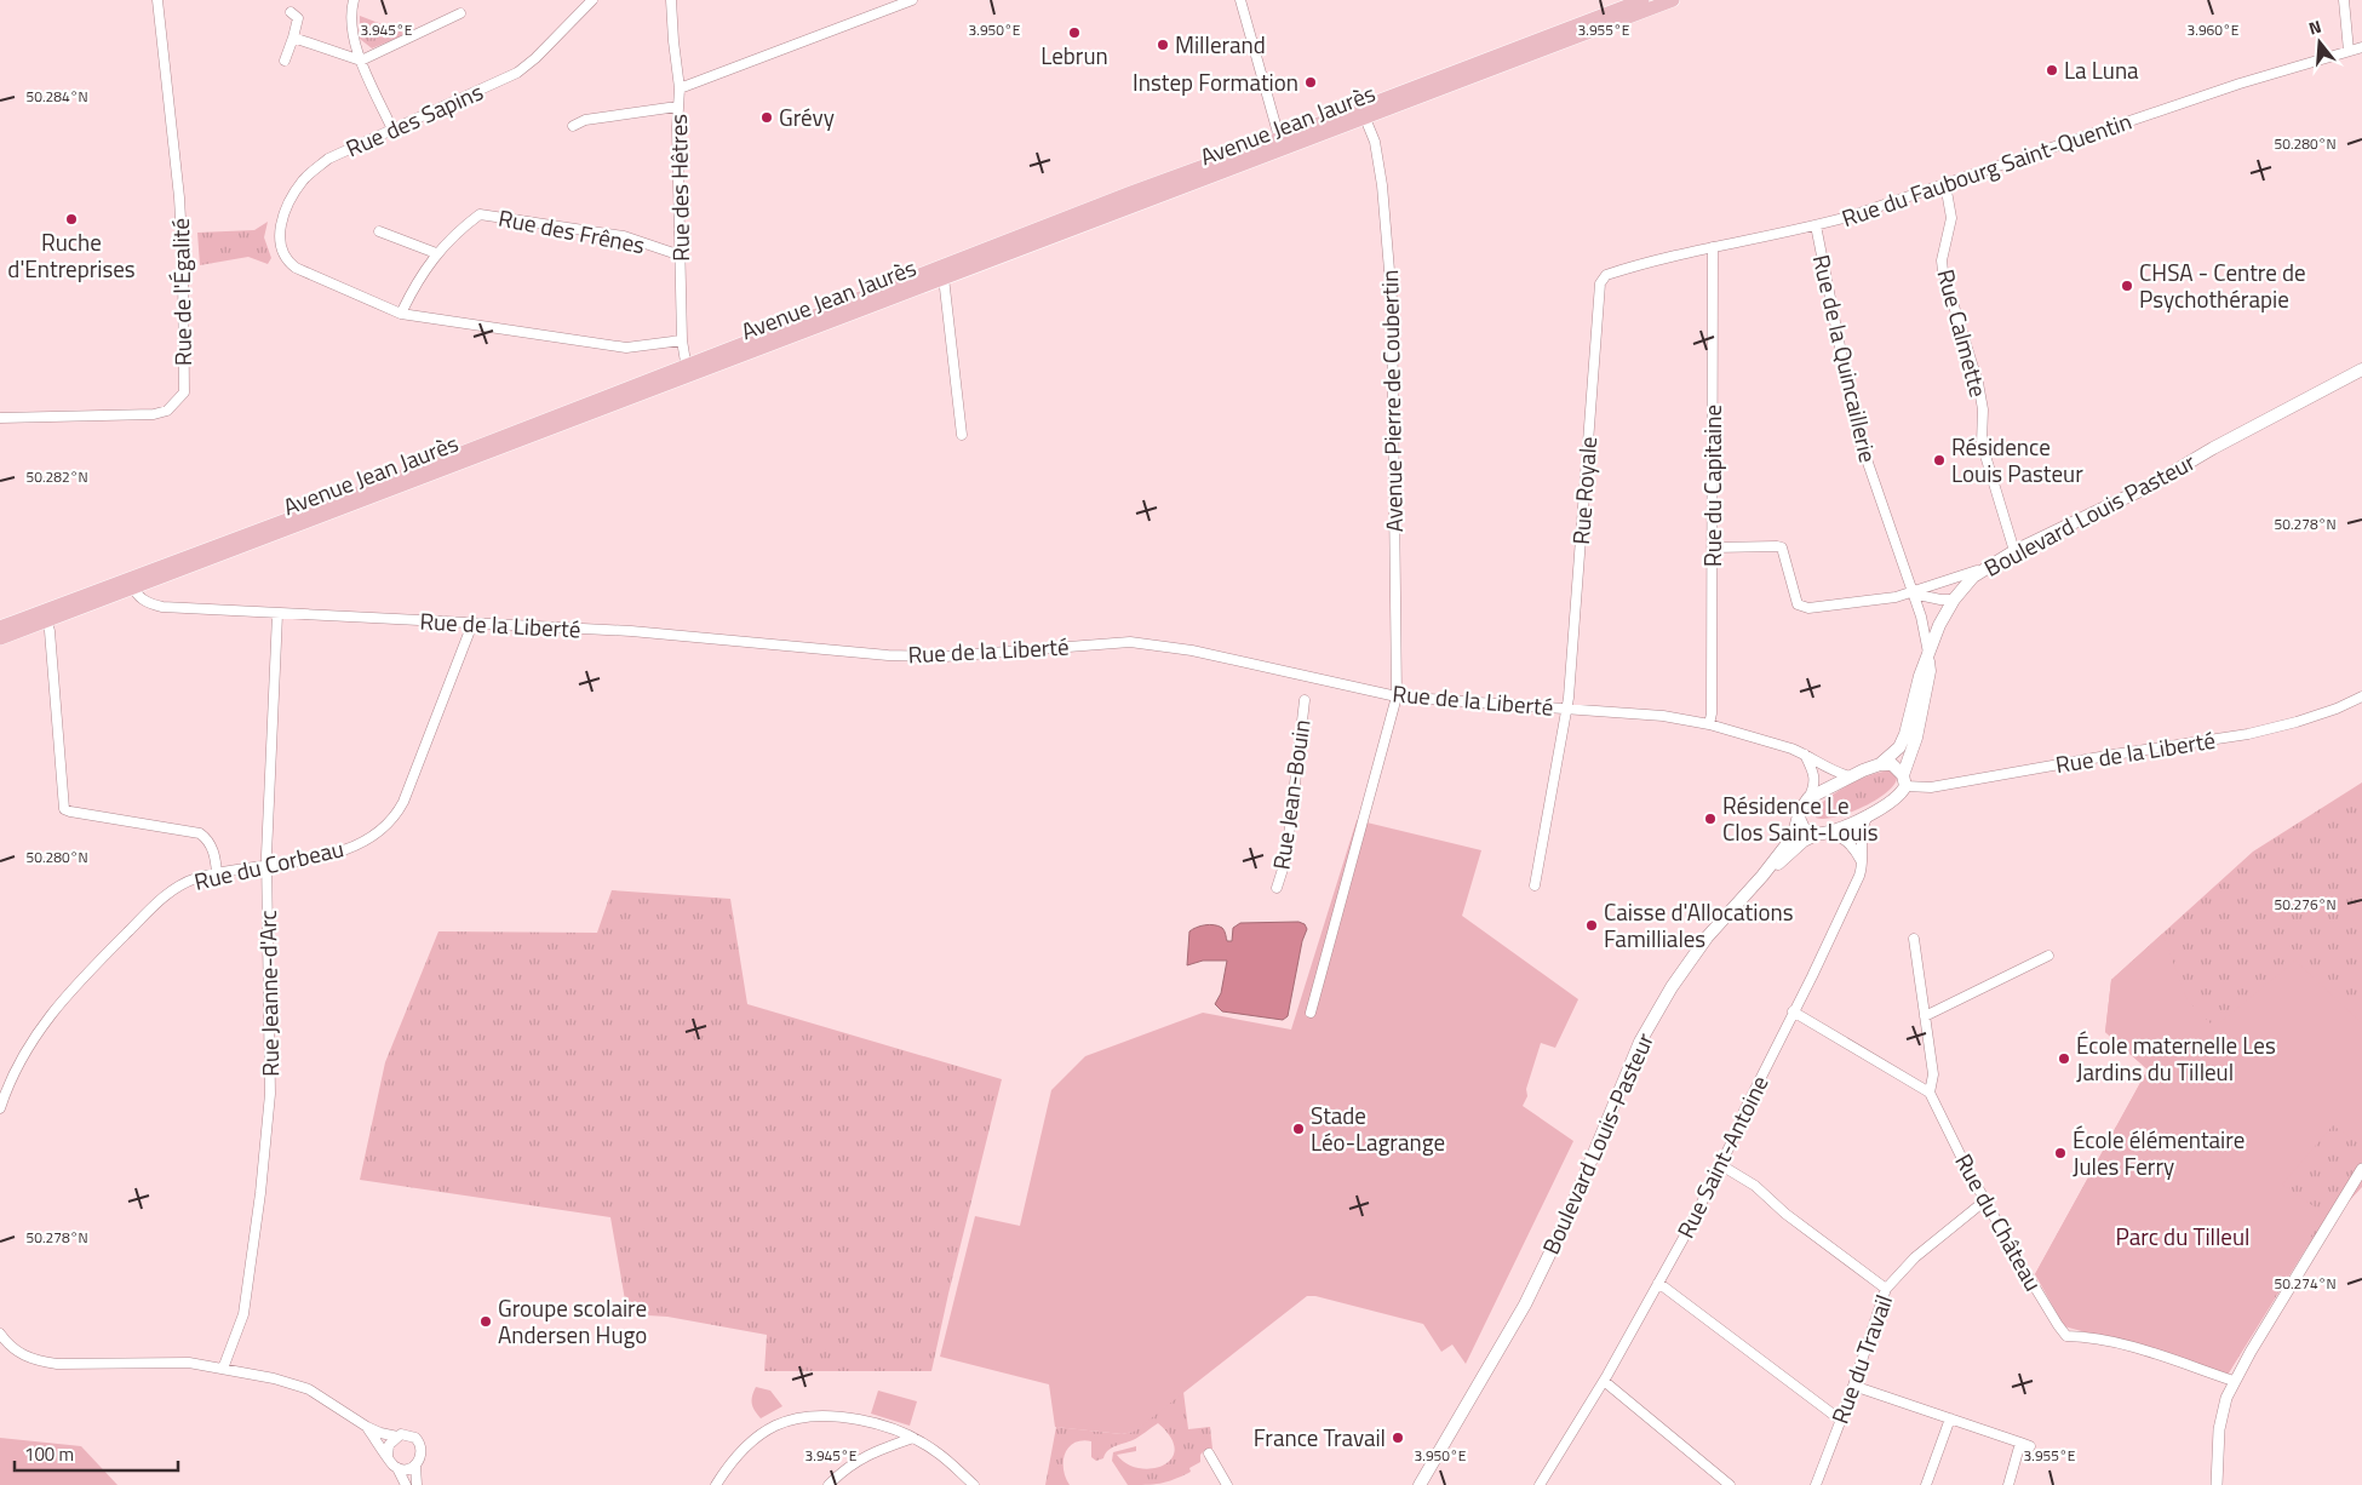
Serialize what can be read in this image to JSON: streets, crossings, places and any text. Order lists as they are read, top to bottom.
{
  "streets": {
    "main road": ["Avenue Jean Jaurès", "Boulevard Louis Pasteur", "Boulevard Louis-Pasteur"],
    "street": [
      "Rue des Sapins",
      "Rue du Faubourg Saint-Quentin",
      "Rue des Hêtres",
      "Rue des Frênes",
      "Rue de l'Égalité",
      "Rue Calmette",
      "Rue de la Quincaillerie",
      "Avenue Pierre de Coubertin",
      "Rue du Capitaine",
      "Rue Royale",
      "Rue de la Liberté",
      "Rue Jean-Bouin",
      "Rue du Corbeau",
      "Rue Jeanne-d'Arc",
      "Rue Saint-Antoine",
      "Rue du Château",
      "Rue du Travail"
    ]
  },
  "crossings": [
    ["Rue des Sapins", "Rue des Frênes"],
    ["Avenue Jean Jaurès", "Rue des Hêtres"],
    ["Avenue Jean Jaurès", "Avenue Pierre de Coubertin"],
    ["Avenue Jean Jaurès", "Rue de la Liberté"],
    ["Rue du Faubourg Saint-Quentin", "Rue Calmette"],
    ["Rue du Faubourg Saint-Quentin", "Rue de la Quincaillerie"],
    ["Rue du Faubourg Saint-Quentin", "Rue du Capitaine"],
    ["Rue du Faubourg Saint-Quentin", "Rue Royale"],
    ["Rue des Hêtres", "Rue des Frênes"],
    ["Rue Calmette", "Boulevard Louis Pasteur"],
    ["Rue de la Quincaillerie", "Boulevard Louis Pasteur"],
    ["Avenue Pierre de Coubertin", "Rue de la Liberté"],
    ["Rue du Capitaine", "Rue de la Liberté"],
    ["Rue Royale", "Rue de la Liberté"],
    ["Rue de la Liberté", "Rue du Corbeau"],
    ["Rue de la Liberté", "Rue Jeanne-d'Arc"],
    ["Rue du Corbeau", "Rue Jeanne-d'Arc"],
    ["Rue du Château", "Rue du Travail"]
  ],
  "parks": ["Parc du Tilleul"],
  "places": [
    "Lebrun",
    "Millerand",
    "La Luna",
    "Instep Formation",
    "Grévy",
    "Ruche d'Entreprises",
    "CHSA - Centre de Psychothérapie",
    "Résidence Louis Pasteur",
    "Résidence Le Clos Saint-Louis",
    "Caisse d'Allocations Familliales",
    "École maternelle Les Jardins du Tilleul",
    "Stade Léo-Lagrange",
    "École élémentaire Jules Ferry",
    "Groupe scolaire Andersen Hugo",
    "France Travail"
  ],
  "scale_bar": "100 m",
  "north": "top",
  "coordinates": [
    "3.945°E",
    "3.950°E",
    "3.955°E",
    "3.960°E",
    "50.284°N",
    "50.280°N",
    "50.282°N",
    "50.278°N",
    "50.276°N",
    "50.274°N"
  ]
}
